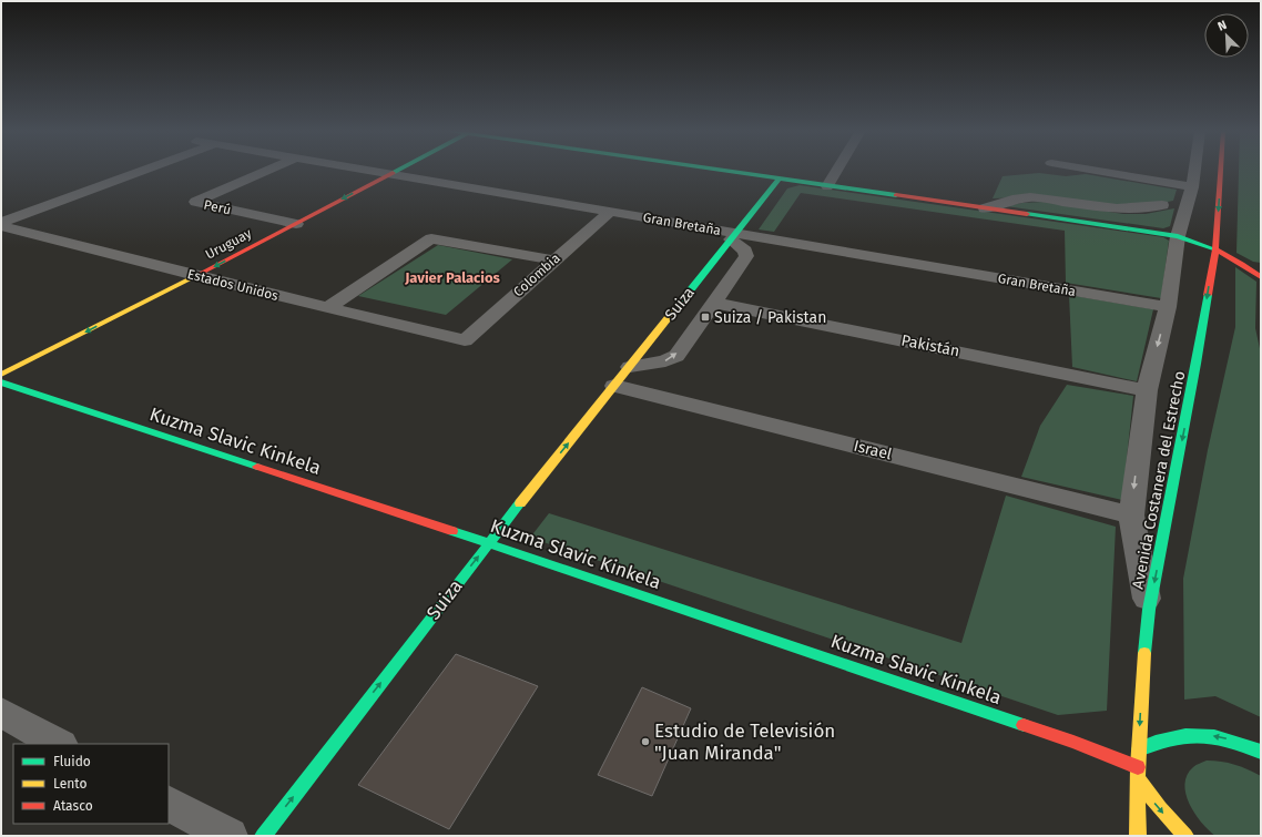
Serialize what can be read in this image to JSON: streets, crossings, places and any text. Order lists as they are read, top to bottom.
{
  "streets": {
    "street": [
      "Perú",
      "Gran Bretaña",
      "Uruguay",
      "Colombia",
      "Estados Unidos",
      "Suiza",
      "Pakistán",
      "Kuzma Slavic Kinkela",
      "Israel",
      "Avenida Costanera del Estrecho"
    ]
  },
  "crossings": [
    ["Perú", "Uruguay"],
    ["Gran Bretaña", "Uruguay"],
    ["Gran Bretaña", "Colombia"],
    ["Gran Bretaña", "Suiza"],
    ["Uruguay", "Estados Unidos"],
    ["Colombia", "Estados Unidos"],
    ["Suiza", "Pakistán"],
    ["Suiza", "Kuzma Slavic Kinkela"],
    ["Suiza", "Israel"],
    ["Kuzma Slavic Kinkela", "Avenida Costanera del Estrecho"]
  ],
  "one_way": ["Uruguay", "Suiza"],
  "districts": ["Javier Palacios"],
  "places": {
    "transit": ["Suiza / Pakistan"],
    "other": ["Estudio de Televisión \"Juan Miranda\""]
  },
  "legend": ["Fluido", "Lento", "Atasco"],
  "north": "top left"
}
